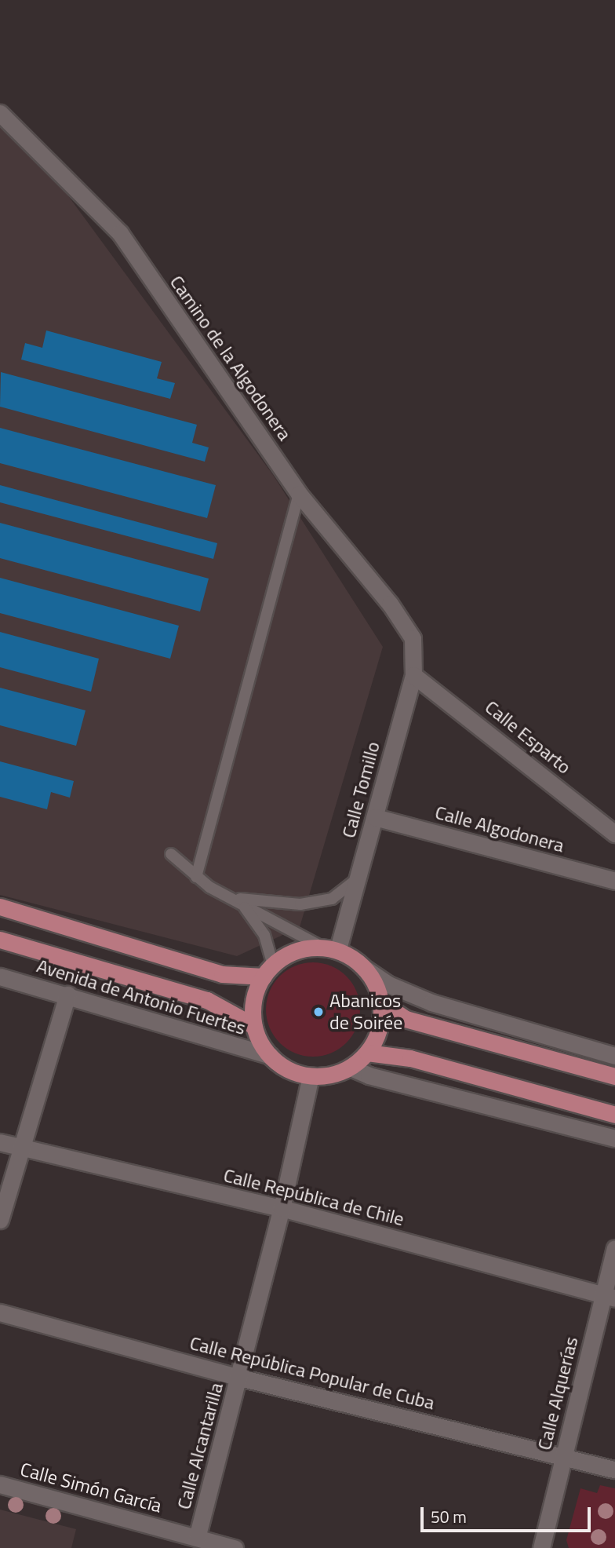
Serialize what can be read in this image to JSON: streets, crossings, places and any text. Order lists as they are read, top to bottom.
{
  "streets": {
    "main road": ["Avenida de Antonio Fuertes"],
    "street": [
      "Camino de la Algodonera",
      "Calle Esparto",
      "Calle Tomillo",
      "Calle Algodonera",
      "Calle República de Chile",
      "Calle República Popular de Cuba",
      "Calle Alquerías",
      "Calle Alcantarilla",
      "Calle Simón García"
    ]
  },
  "crossings": [
    ["Camino de la Algodonera", "Calle Tomillo"],
    ["Calle Esparto", "Calle Tomillo"],
    ["Calle Tomillo", "Calle Algodonera"],
    ["Calle Tomillo", "Avenida de Antonio Fuertes"],
    ["Calle Tomillo", "Calle Alcantarilla"],
    ["Avenida de Antonio Fuertes", "Calle Alcantarilla"],
    ["Calle República de Chile", "Calle Alquerías"],
    ["Calle República de Chile", "Calle Alcantarilla"],
    ["Calle República Popular de Cuba", "Calle Alquerías"],
    ["Calle República Popular de Cuba", "Calle Alcantarilla"],
    ["Calle Alcantarilla", "Calle Simón García"]
  ],
  "places": ["Abanicos de Soirée"],
  "scale_bar": "50 m"
}
